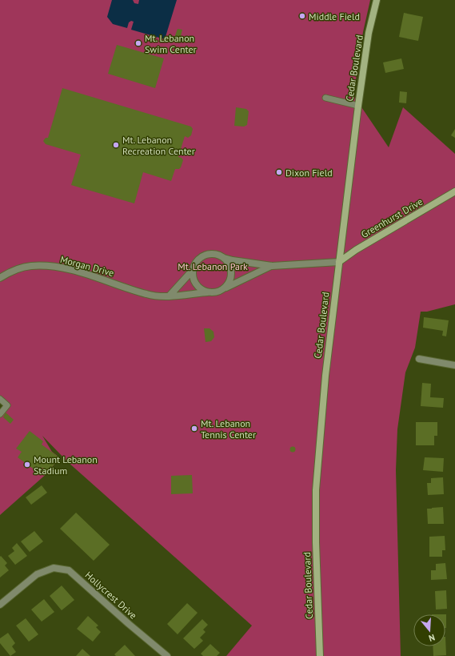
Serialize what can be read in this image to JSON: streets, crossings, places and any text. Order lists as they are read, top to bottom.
{
  "streets": {
    "street": [
      "Cedar Boulevard",
      "Greenhurst Drive",
      "Morgan Drive",
      "Hollycrest Drive"
    ]
  },
  "crossings": [
    ["Cedar Boulevard", "Greenhurst Drive"]
  ],
  "parks": ["Mt. Lebanon Park"],
  "places": [
    "Middle Field",
    "Mt. Lebanon Swim Center",
    "Mt. Lebanon Recreation Center",
    "Dixon Field",
    "Mt. Lebanon Tennis Center",
    "Mount Lebanon Stadium"
  ],
  "north": "bottom"
}
